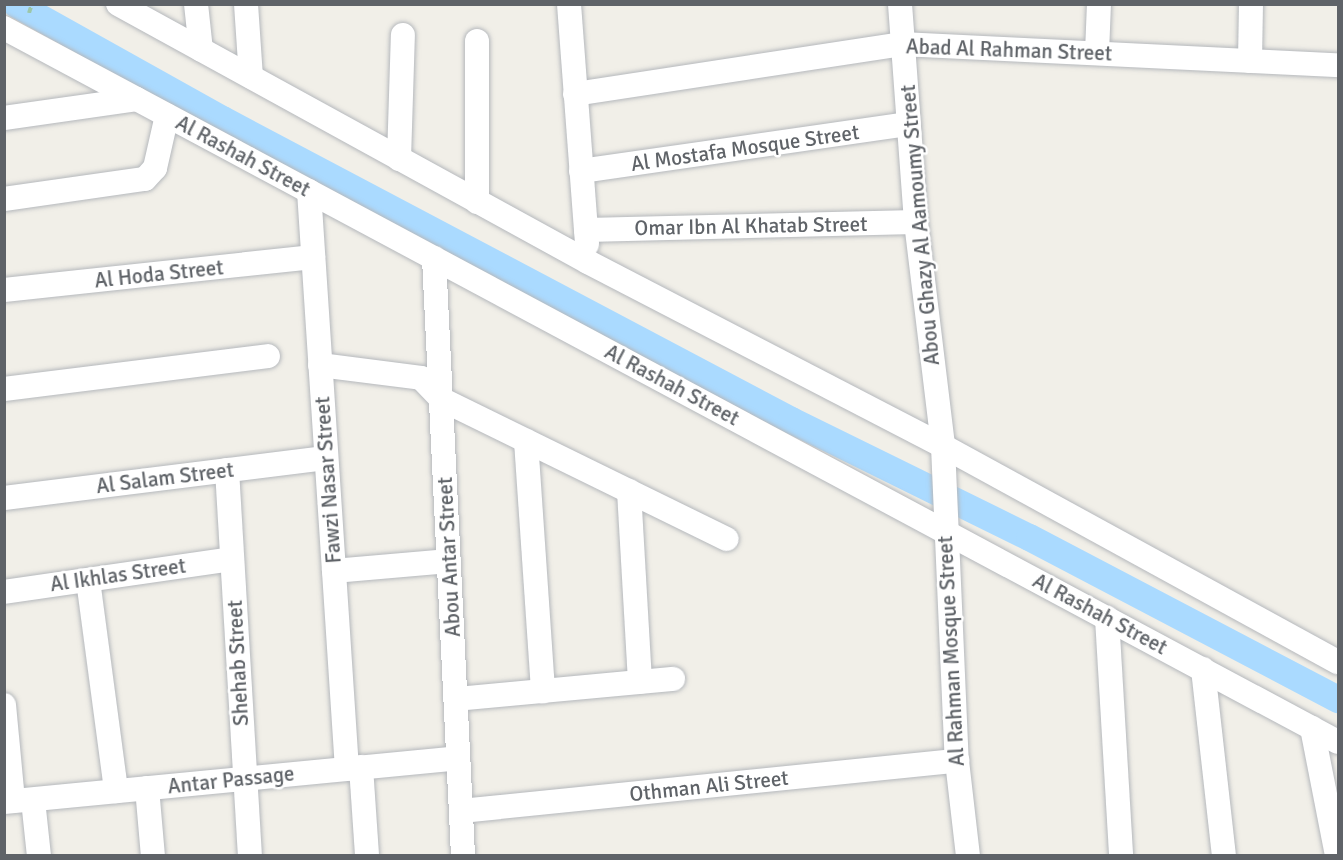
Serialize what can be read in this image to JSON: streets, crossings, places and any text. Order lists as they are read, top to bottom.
{
  "streets": {
    "street": [
      "Abad Al Rahman Street",
      "Al Mostafa Mosque Street",
      "Al Rashah Street",
      "Abou Ghazy Al Aamoumy Street",
      "Omar Ibn Al Khatab Street",
      "Al Hoda Street",
      "Al Salam Street",
      "Fawzi Nasar Street",
      "Abou Antar Street",
      "Al Ikhlas Street",
      "Al Rahman Mosque Street",
      "Shehab Street",
      "Antar Passage",
      "Othman Ali Street"
    ]
  },
  "crossings": [
    ["Abad Al Rahman Street", "Abou Ghazy Al Aamoumy Street"],
    ["Al Mostafa Mosque Street", "Abou Ghazy Al Aamoumy Street"],
    ["Al Rashah Street", "Fawzi Nasar Street"],
    ["Al Rashah Street", "Abou Antar Street"],
    ["Al Rashah Street", "Al Rahman Mosque Street"],
    ["Abou Ghazy Al Aamoumy Street", "Omar Ibn Al Khatab Street"],
    ["Abou Ghazy Al Aamoumy Street", "Al Rahman Mosque Street"],
    ["Al Hoda Street", "Fawzi Nasar Street"],
    ["Al Salam Street", "Fawzi Nasar Street"],
    ["Al Salam Street", "Shehab Street"],
    ["Fawzi Nasar Street", "Antar Passage"],
    ["Abou Antar Street", "Antar Passage"],
    ["Abou Antar Street", "Othman Ali Street"],
    ["Al Ikhlas Street", "Shehab Street"],
    ["Al Rahman Mosque Street", "Othman Ali Street"],
    ["Shehab Street", "Antar Passage"]
  ]
}
